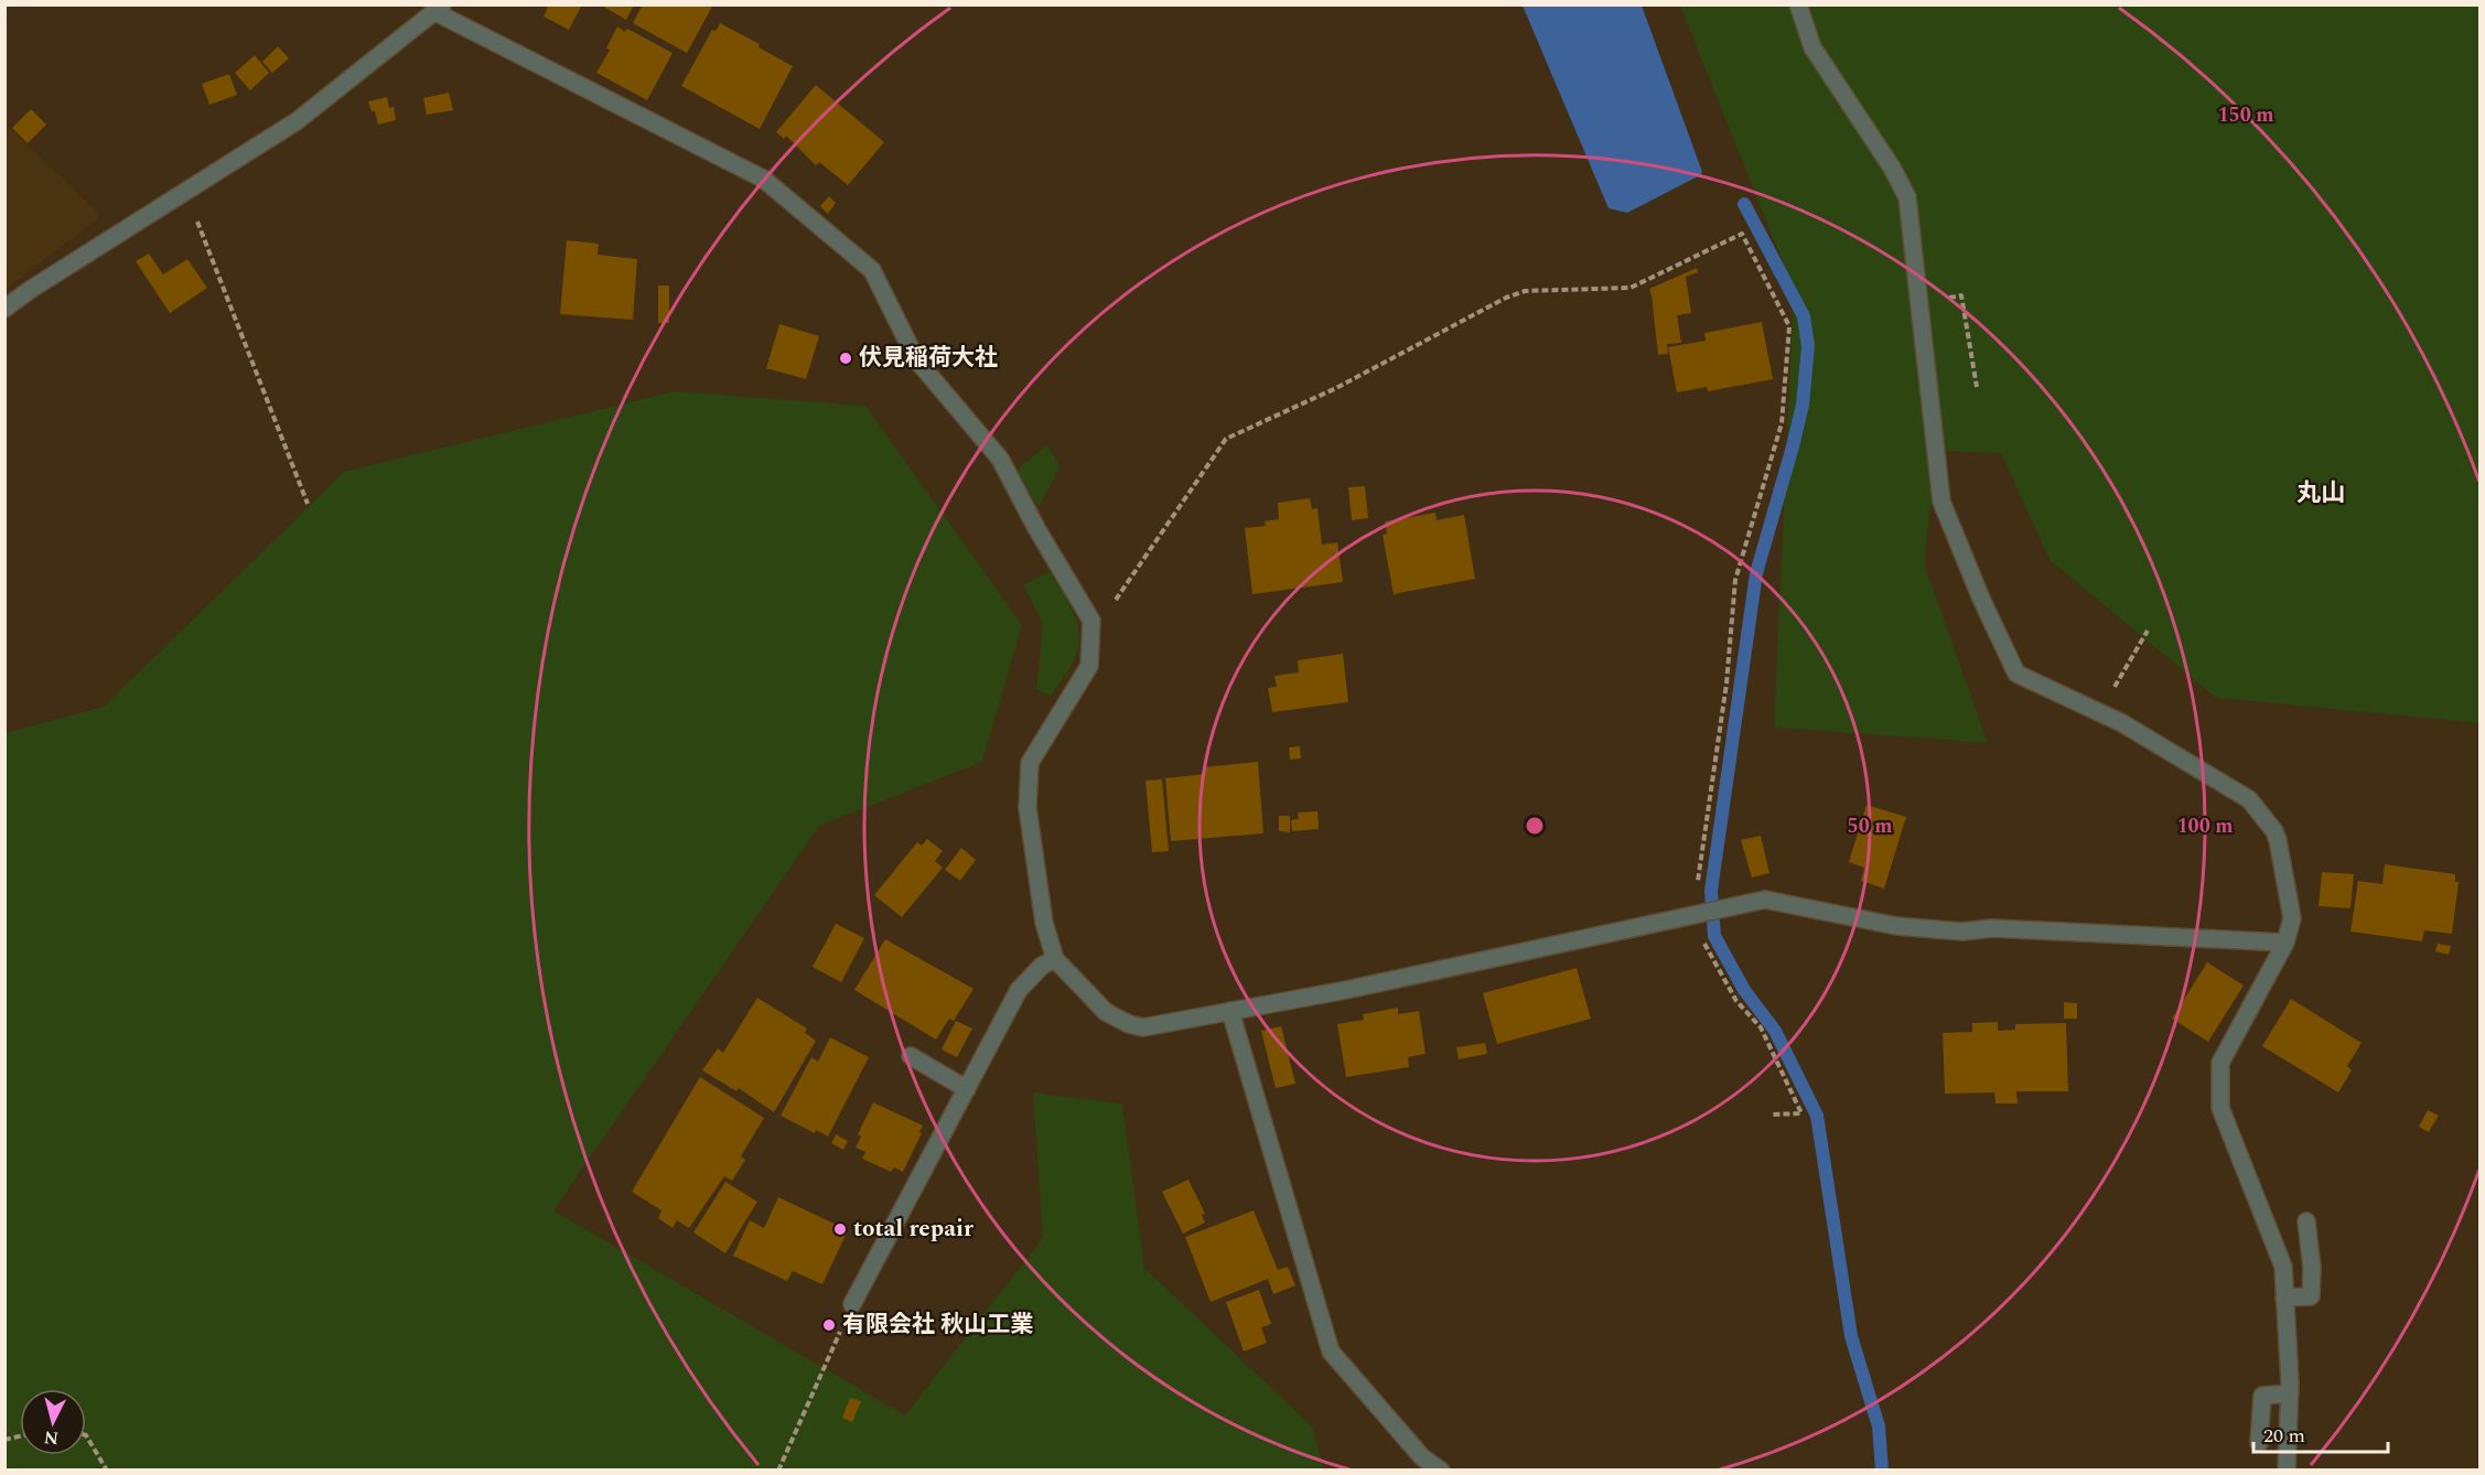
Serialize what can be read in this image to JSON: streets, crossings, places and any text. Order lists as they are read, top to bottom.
{
  "districts": ["丸山"],
  "places": ["伏見稲荷大社", "total repair", "有限会社 秋山工業"],
  "scale_bar": "20 m",
  "north": "bottom",
  "rings": ["150 m", "50 m", "100 m"]
}
